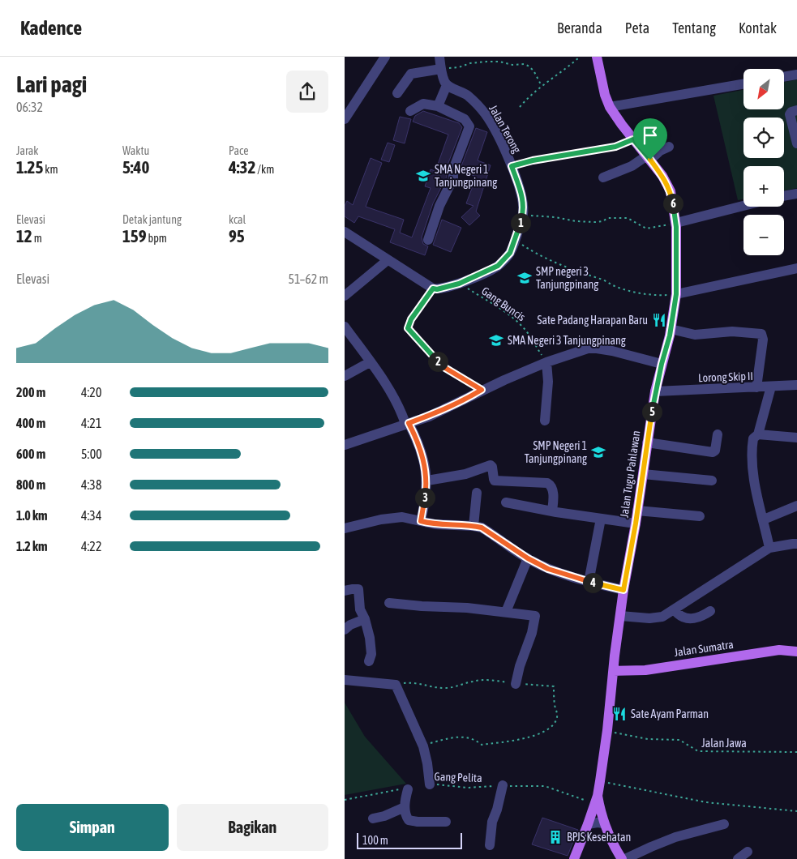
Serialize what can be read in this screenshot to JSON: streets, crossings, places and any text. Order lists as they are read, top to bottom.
{
  "streets": {
    "main road": ["Jalan Tugu Pahlawan", "Jalan Sumatra"],
    "street": ["Jalan Terong", "Lorong Skip II"],
    "path": ["Gang Buncis", "Jalan Jawa", "Gang Pelita"]
  },
  "crossings": [
    ["Jalan Terong", "Gang Buncis"],
    ["Lorong Skip II", "Jalan Tugu Pahlawan"],
    ["Jalan Tugu Pahlawan", "Jalan Sumatra"],
    ["Jalan Tugu Pahlawan", "Jalan Jawa"],
    ["Jalan Tugu Pahlawan", "Gang Pelita"]
  ],
  "places": {
    "school or university": [
      "SMA Negeri 1 Tanjungpinang",
      "SMP negeri 3 Tanjungpinang",
      "SMA Negeri 3 Tanjungpinang",
      "SMP Negeri 1 Tanjungpinang"
    ],
    "restaurant": ["Sate Padang Harapan Baru", "Sate Ayam Parman"],
    "building": ["BPJS Kesehatan"]
  },
  "scale_bar": "100 m",
  "north": "bottom left",
  "page": {
    "header": "Kadence",
    "nav": [
      "Beranda",
      "Peta",
      "Tentang",
      "Kontak"
    ],
    "heading": ["Lari pagi", "06:32"],
    "map_buttons": ["+", "−"],
    "stats": [
      ["Jarak", "1.25 km"],
      ["Waktu", "5:40"],
      ["Pace", "4:32 /km"],
      ["Elevasi", "12 m"],
      ["Detak jantung", "159 bpm"],
      ["kcal", "95"]
    ],
    "pins": [
      "6",
      "1",
      "2",
      "5",
      "3",
      "4"
    ],
    "chart": ["Elevasi", "51–62 m"],
    "list": [
      {
        "name": "200 m",
        "note": "4:20"
      },
      {
        "name": "400 m",
        "note": "4:21"
      },
      {
        "name": "600 m",
        "note": "5:00"
      },
      {
        "name": "800 m",
        "note": "4:38"
      },
      {
        "name": "1.0 km",
        "note": "4:34"
      },
      {
        "name": "1.2 km",
        "note": "4:22"
      }
    ],
    "buttons": ["Simpan", "Bagikan"],
    "scale": "100 m"
  }
}
